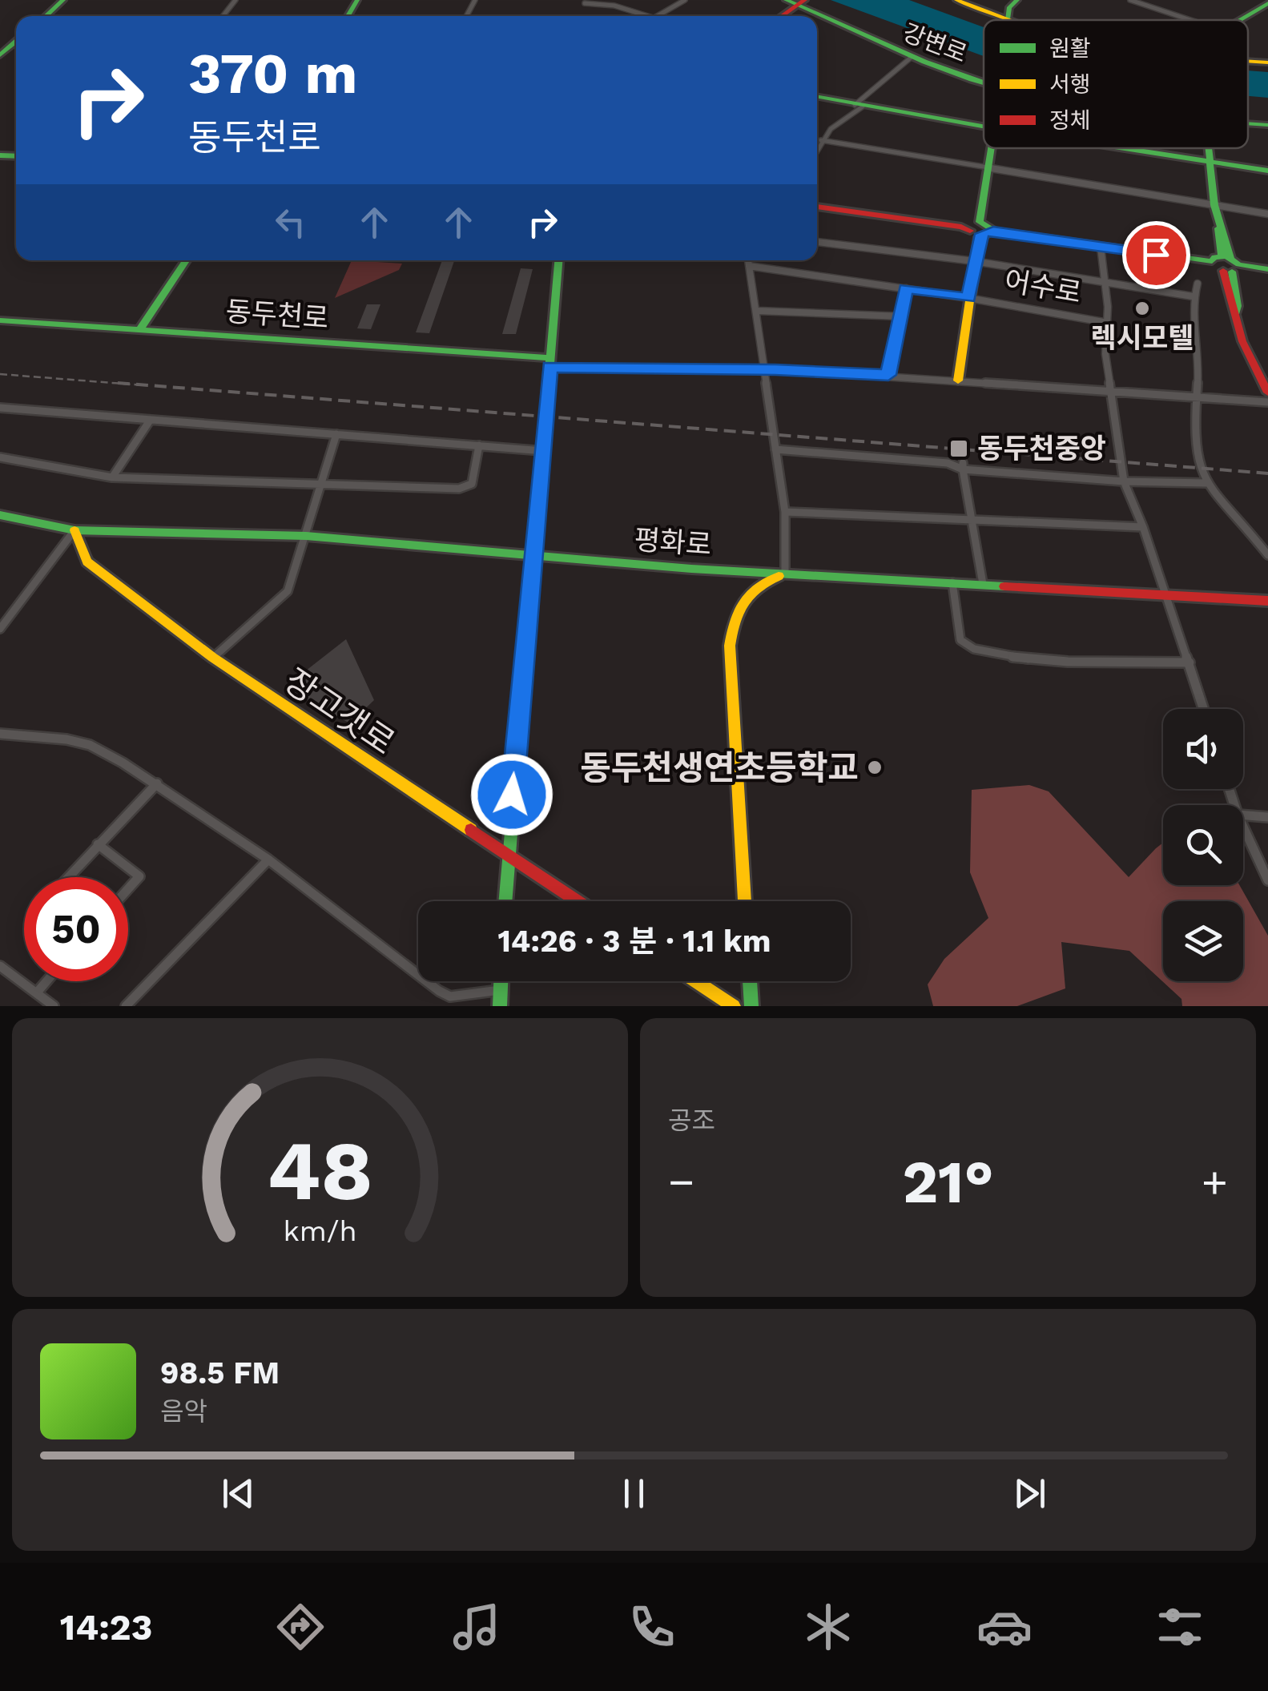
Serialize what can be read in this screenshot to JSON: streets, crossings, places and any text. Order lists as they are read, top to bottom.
{
  "streets": {
    "street": [
      "강변로",
      "어수로",
      "동두천로",
      "평화로",
      "장고갯로"
    ]
  },
  "crossings": [
    ["어수로", "동두천로"],
    ["평화로", "장고갯로"]
  ],
  "places": {
    "other": ["렉시모텔", "동두천생연초등학교"],
    "transit": ["동두천중앙"]
  },
  "legend": ["원활", "서행", "정체"],
  "page": {
    "turn": ["370 m", "동두천로"],
    "limit": "50",
    "trip": "14:26 · 3 분 · 1.1 km",
    "tile": "공조",
    "heat": ["−", "21°", "+"],
    "song": ["98.5 FM", "음악"],
    "tabs": "14:23",
    "gauge": ["48", "km/h"]
  }
}
